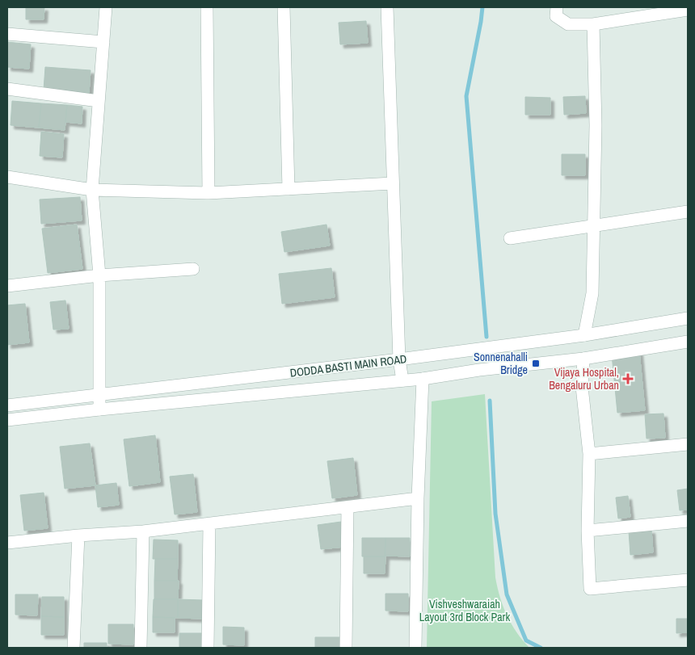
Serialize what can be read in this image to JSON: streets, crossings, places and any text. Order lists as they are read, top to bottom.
{
  "streets": {
    "street": ["DODDA BASTI MAIN ROAD"]
  },
  "parks": ["Vishveshwaraiah Layout 3rd Block Park"],
  "places": {
    "transit": ["Sonnenahalli Bridge"],
    "health": ["Vijaya Hospital, Bengaluru Urban"]
  }
}
